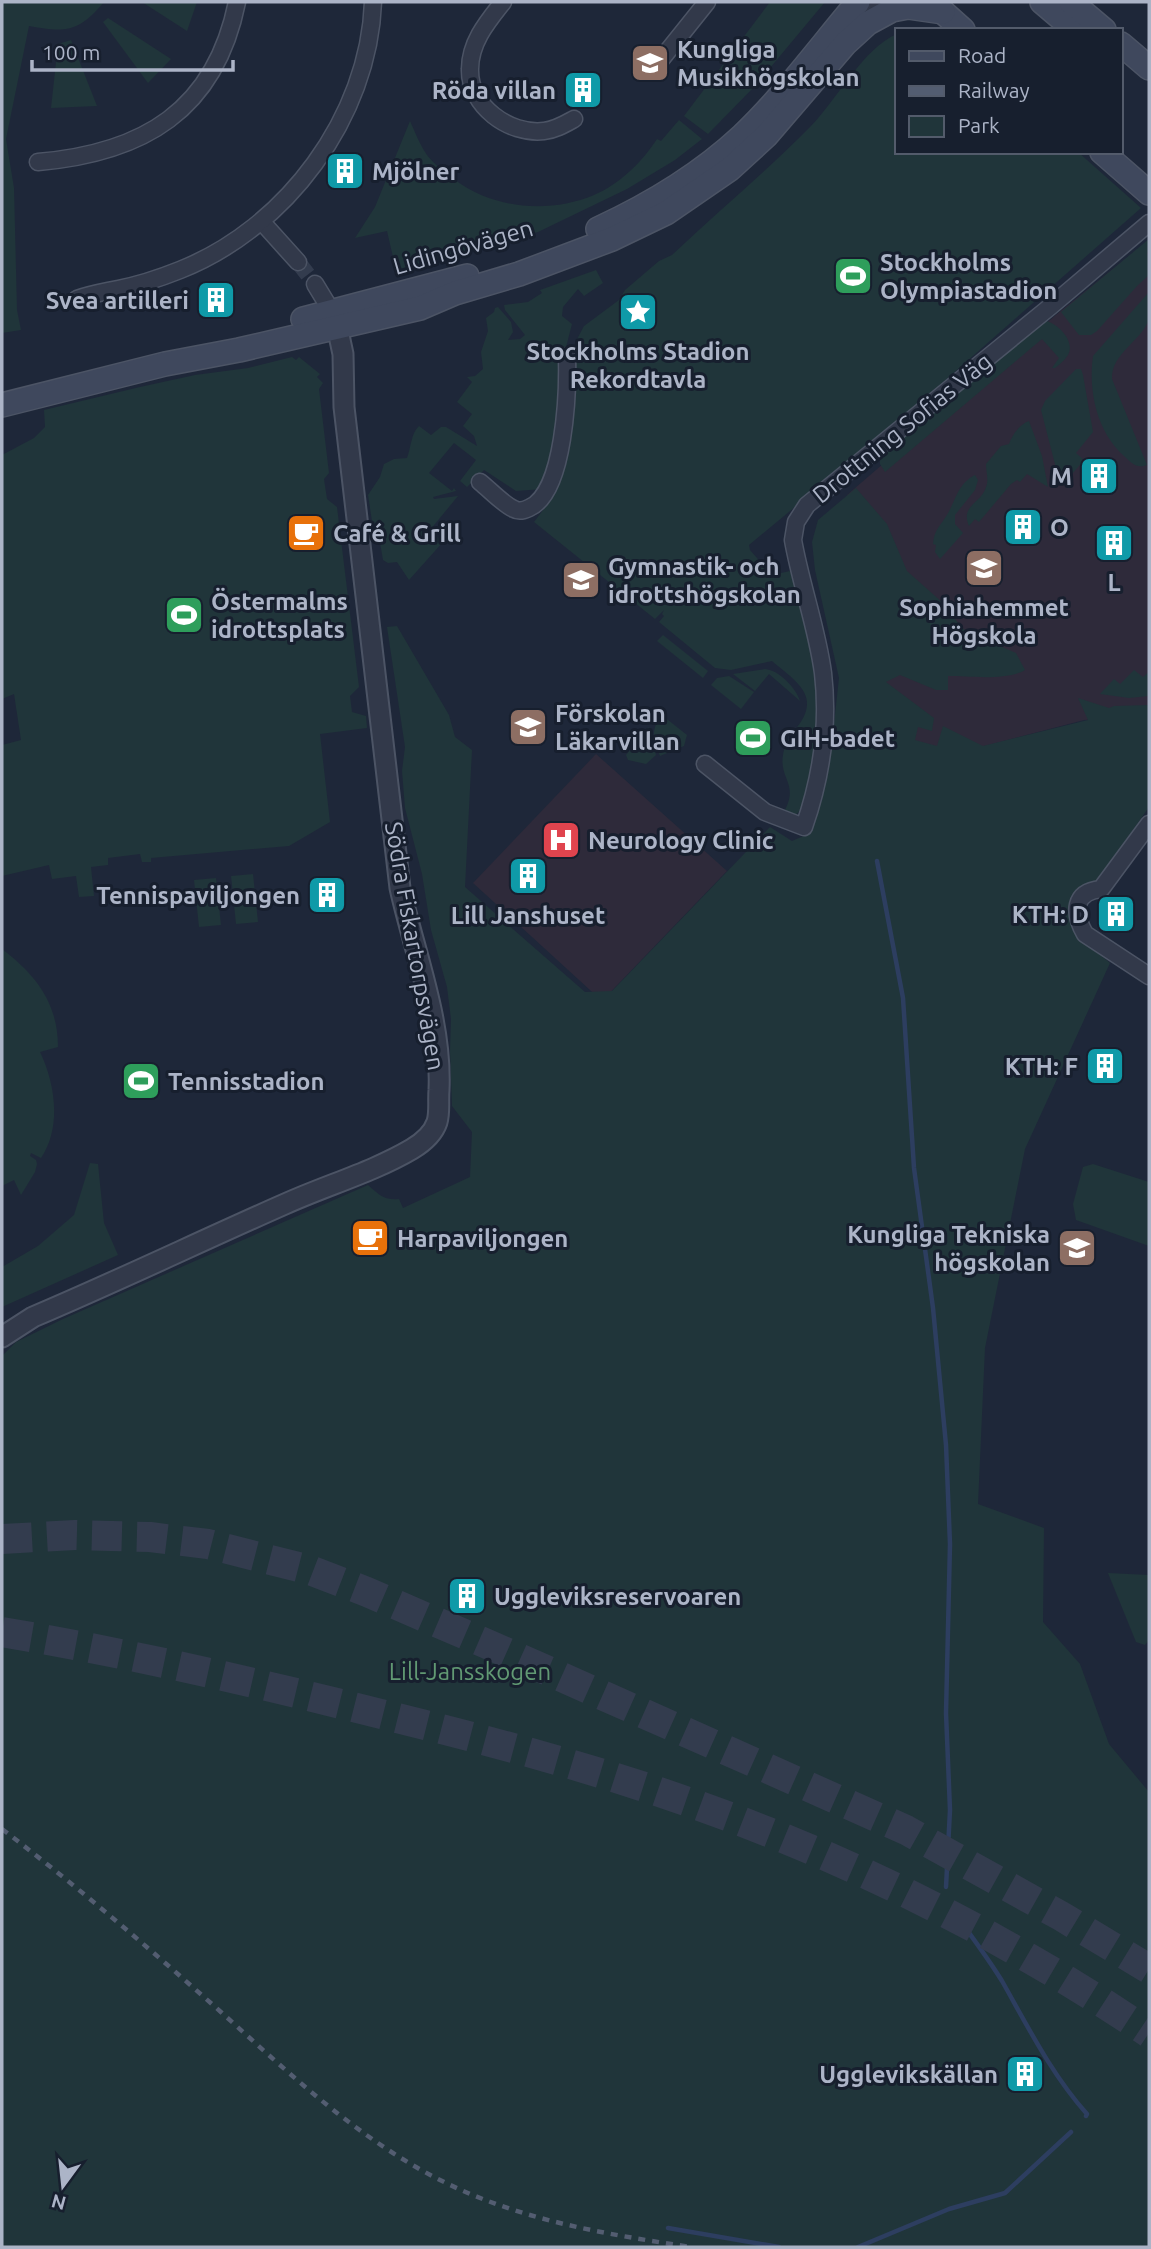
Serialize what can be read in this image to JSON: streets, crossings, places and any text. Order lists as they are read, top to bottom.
{
  "streets": {
    "main road": ["Lidingövägen"],
    "street": ["Drottning Sofias Väg", "Södra Fiskartorpsvägen"]
  },
  "crossings": [
    ["Lidingövägen", "Södra Fiskartorpsvägen"]
  ],
  "parks": ["Lill-Jansskogen"],
  "places": {
    "school or university": [
      "Kungliga Musikhögskolan",
      "Sophiahemmet Högskola",
      "Gymnastik- och idrottshögskolan",
      "Förskolan Läkarvillan",
      "Kungliga Tekniska högskolan"
    ],
    "building": [
      "Röda villan",
      "Mjölner",
      "Svea artilleri",
      "M",
      "O",
      "L",
      "Lill Janshuset",
      "Tennispaviljongen",
      "KTH: D",
      "KTH: F",
      "Uggleviksreservoaren",
      "Ugglevikskällan"
    ],
    "sports": [
      "Stockholms Olympiastadion",
      "Östermalms idrottsplats",
      "GIH-badet",
      "Tennisstadion"
    ],
    "place": ["Stockholms Stadion Rekordtavla"],
    "cafe": ["Café & Grill", "Harpaviljongen"],
    "hospital": ["Neurology Clinic"]
  },
  "legend": ["Road", "Railway", "Park"],
  "scale_bar": "100 m",
  "north": "bottom"
}
